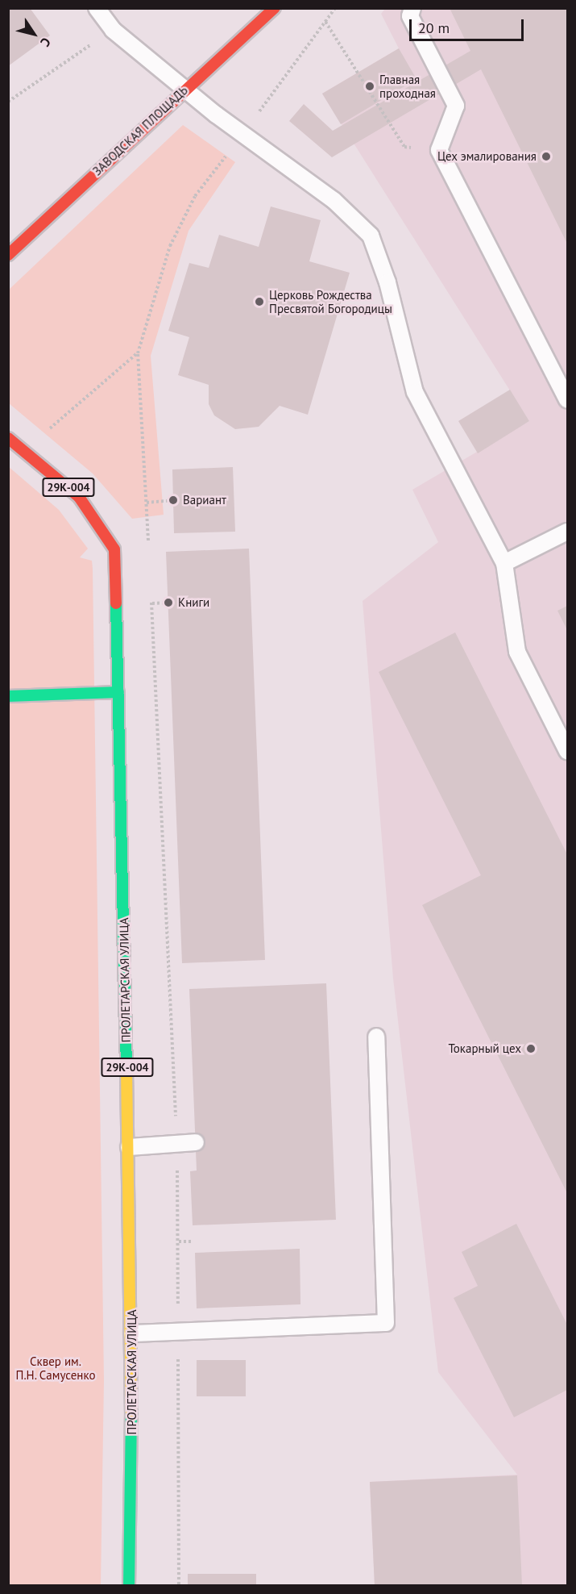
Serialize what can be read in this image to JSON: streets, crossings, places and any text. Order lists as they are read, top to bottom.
{
  "streets": {
    "main road": ["ЗАВОДСКАЯ ПЛОЩАДЬ", "29К-004", "ПРОЛЕТАРСКАЯ УЛИЦА"]
  },
  "crossings": [
    ["29К-004", "ПРОЛЕТАРСКАЯ УЛИЦА"]
  ],
  "parks": ["Сквер им. П.Н. Самусенко"],
  "places": [
    "Главная проходная",
    "Цех эмалирования",
    "Церковь Рождества Пресвятой Богородицы",
    "Вариант",
    "Книги",
    "Токарный цех"
  ],
  "scale_bar": "20 m",
  "north": "bottom right"
}
